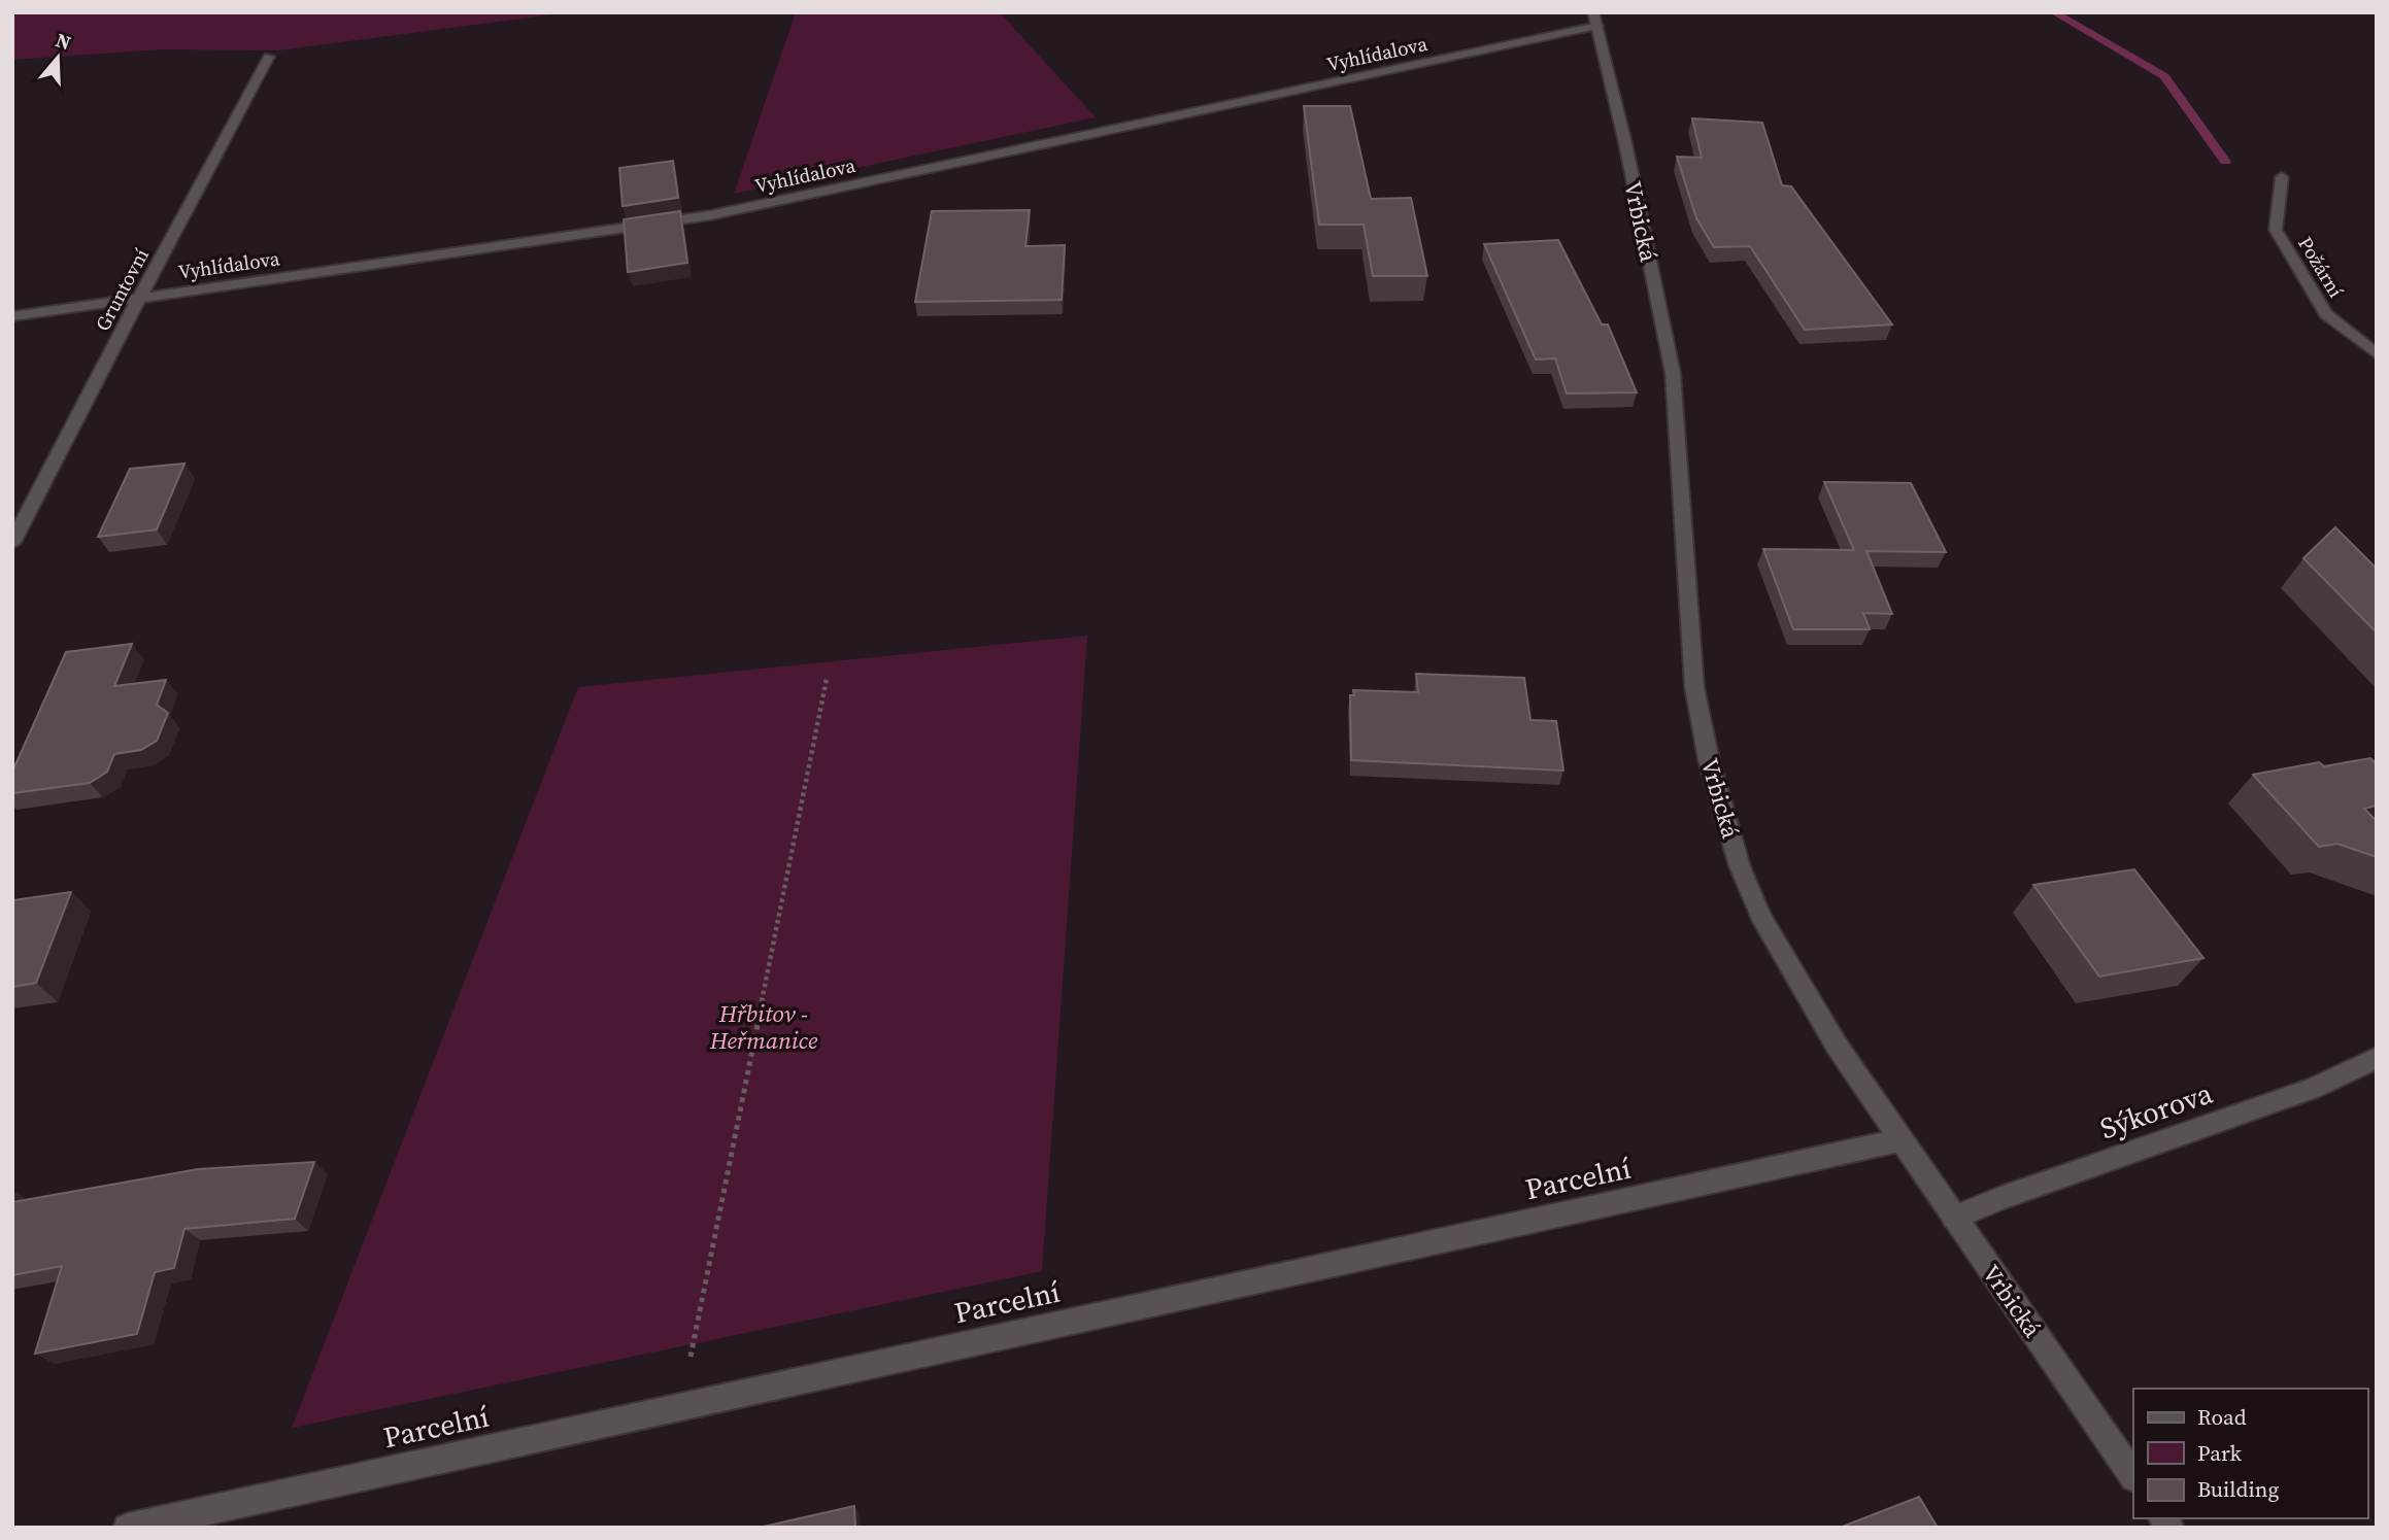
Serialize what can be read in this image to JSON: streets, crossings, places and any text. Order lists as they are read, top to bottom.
{
  "streets": {
    "street": [
      "Vyhlídalova",
      "Vrbická",
      "Požární",
      "Gruntovní",
      "Sýkorova",
      "Parcelní"
    ]
  },
  "crossings": [
    ["Vyhlídalova", "Vrbická"],
    ["Vyhlídalova", "Gruntovní"],
    ["Vrbická", "Sýkorova"],
    ["Vrbická", "Parcelní"]
  ],
  "parks": ["Hřbitov - Heřmanice"],
  "legend": ["Road", "Park", "Building"],
  "north": "top"
}
